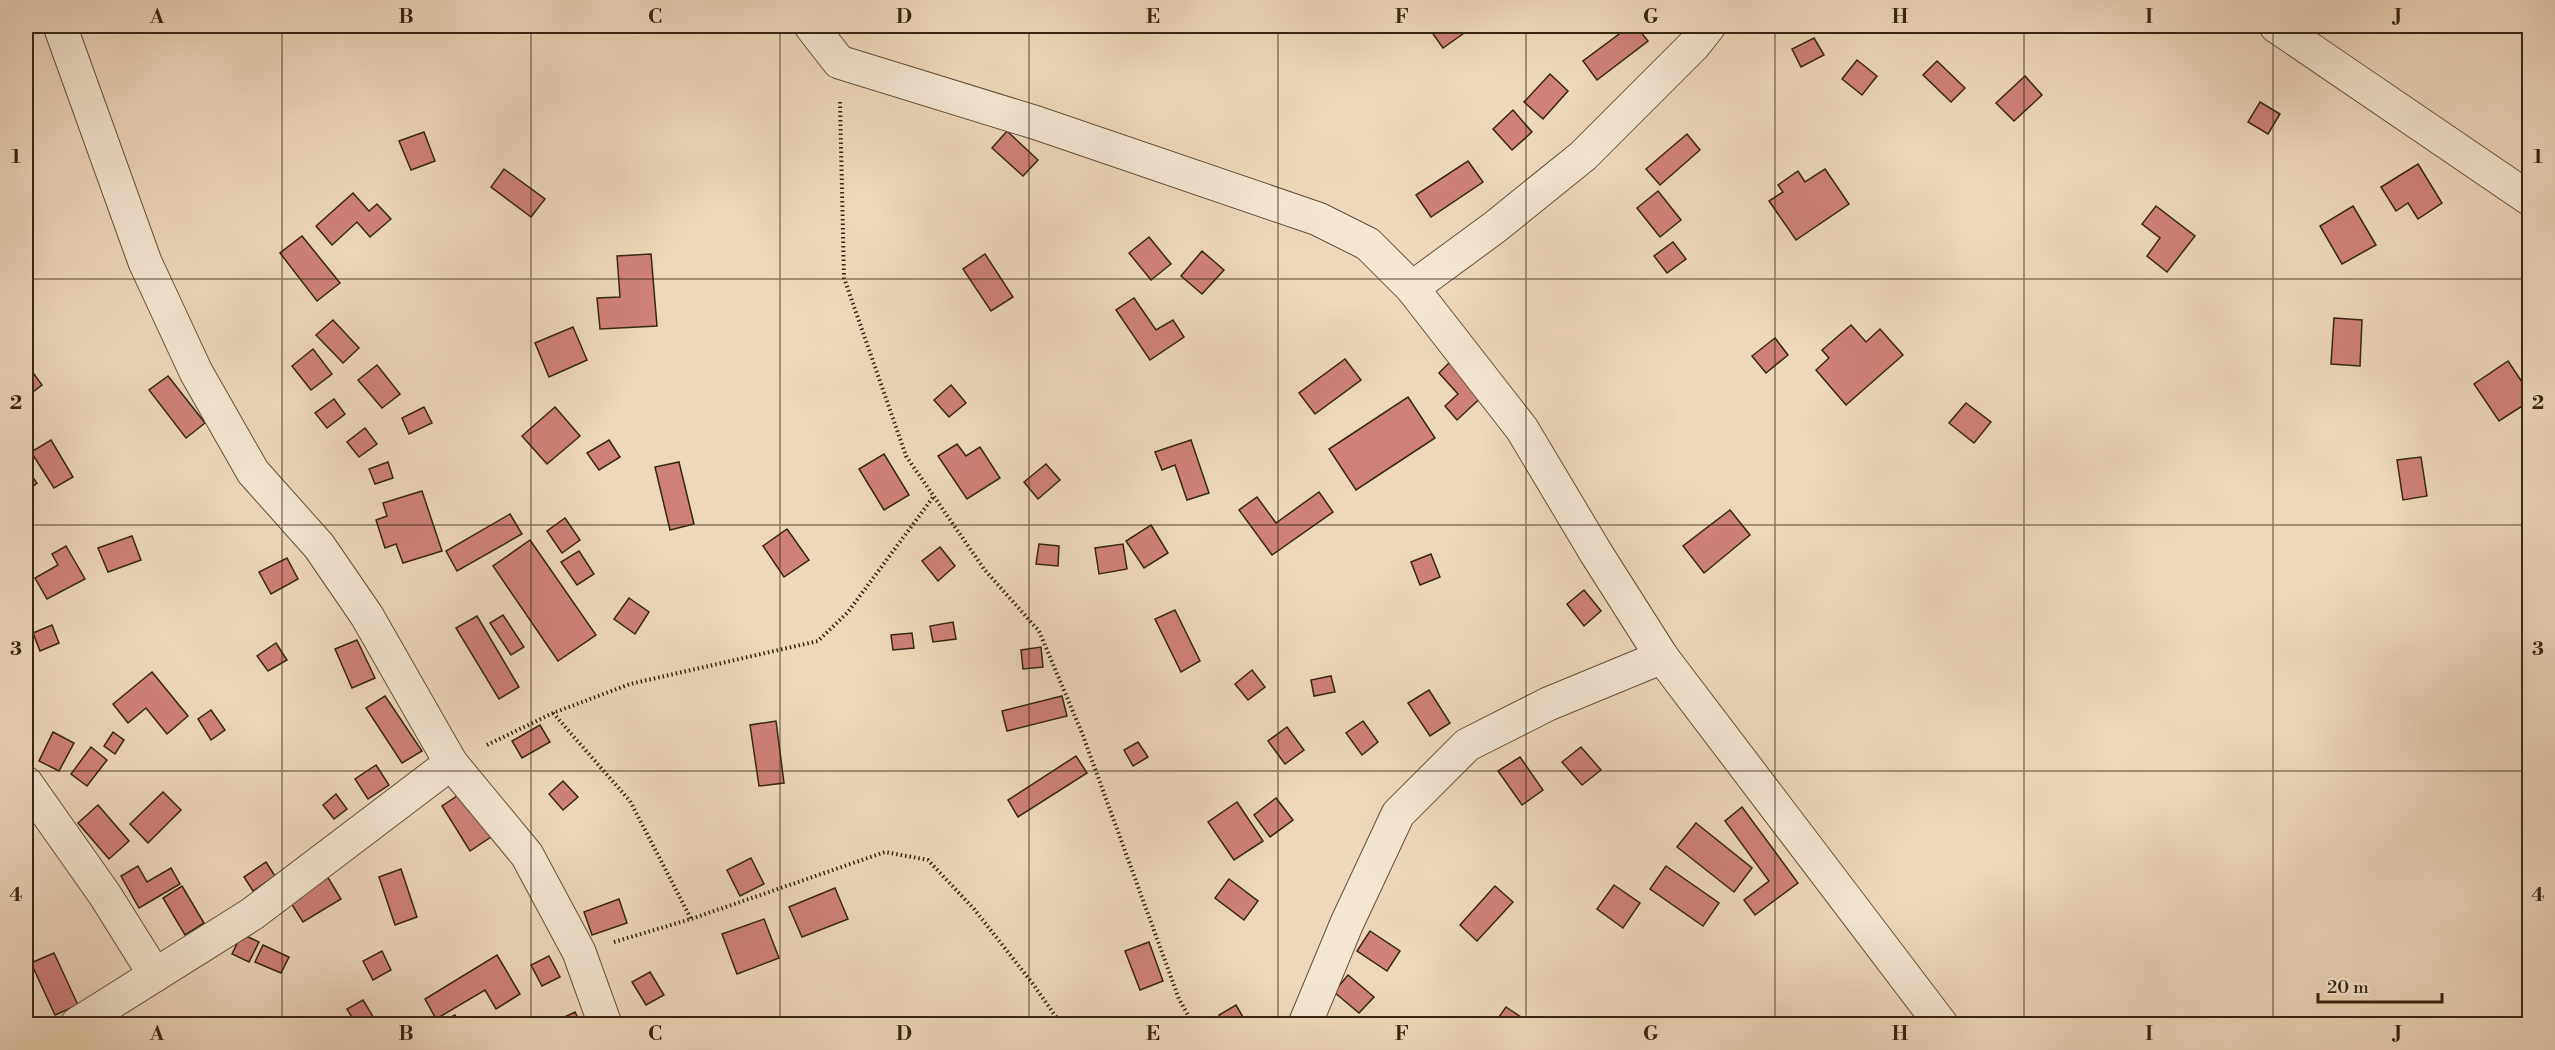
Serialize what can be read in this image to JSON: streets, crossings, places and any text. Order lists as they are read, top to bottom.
{
  "scale_bar": "20 m",
  "grid": {
    "columns": [
      "A",
      "B",
      "C",
      "D",
      "E",
      "F",
      "G",
      "H",
      "I",
      "J"
    ],
    "rows": [
      "1",
      "2",
      "3",
      "4"
    ]
  }
}
